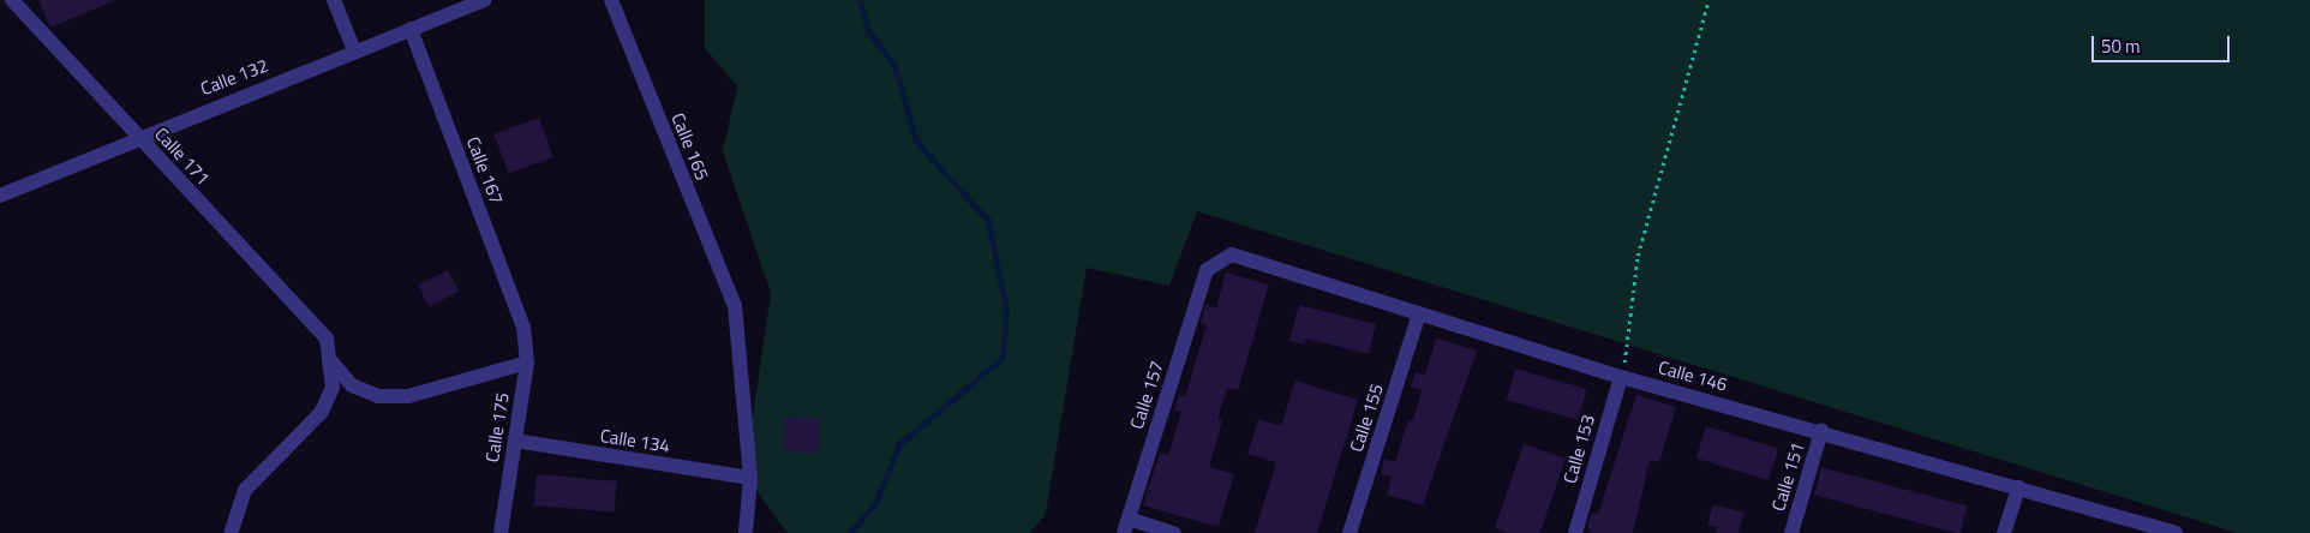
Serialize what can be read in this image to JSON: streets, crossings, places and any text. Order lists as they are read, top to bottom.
{
  "streets": {
    "street": [
      "Calle 132",
      "Calle 165",
      "Calle 171",
      "Calle 167",
      "Calle 146",
      "Calle 157",
      "Calle 155",
      "Calle 175",
      "Calle 134",
      "Calle 153",
      "Calle 151"
    ]
  },
  "crossings": [
    ["Calle 132", "Calle 171"],
    ["Calle 132", "Calle 167"],
    ["Calle 165", "Calle 134"],
    ["Calle 167", "Calle 175"],
    ["Calle 146", "Calle 157"],
    ["Calle 146", "Calle 155"],
    ["Calle 146", "Calle 153"],
    ["Calle 146", "Calle 151"],
    ["Calle 175", "Calle 134"]
  ],
  "scale_bar": "50 m"
}
